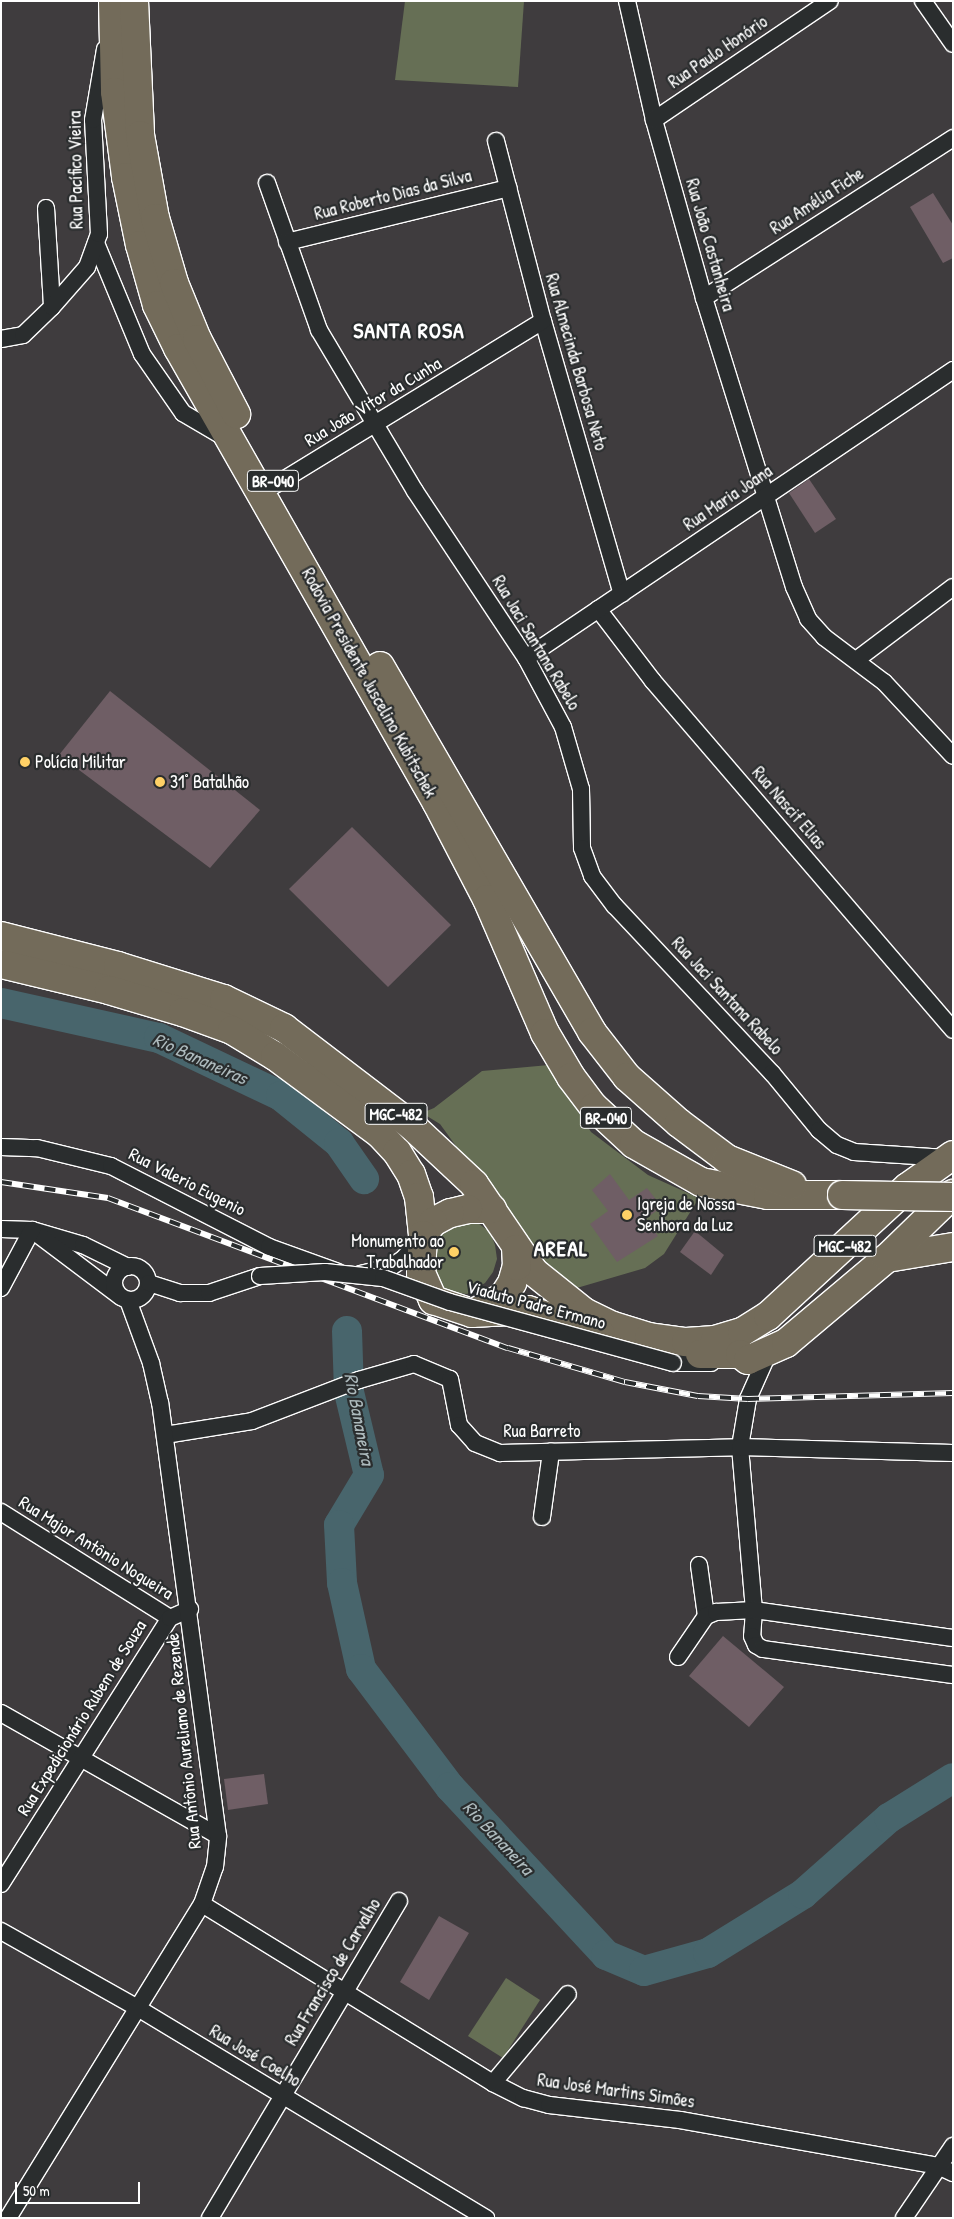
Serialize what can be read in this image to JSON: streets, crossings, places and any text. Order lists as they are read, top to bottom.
{
  "streets": {
    "highway": ["BR-040", "Rodovia Presidente Juscelino Kubitschek", "MGC-482"],
    "street": [
      "Rua Paulo Honório",
      "Rua Pacífico Vieira",
      "Rua Roberto Dias da Silva",
      "Rua Amélia Fiche",
      "Rua João Castanheira",
      "Rua Almecinda Barbosa Neto",
      "Rua João Vitor da Cunha",
      "Rua Maria Joana",
      "Rua Jaci Santana Rabelo",
      "Rua Nascif Elias",
      "Rua Valerio Eugenio",
      "Viaduto Padre Ermano",
      "Rua Barreto",
      "Rua Major Antônio Nogueira",
      "Rua Expedicionário Rubem de Souza",
      "Rua Antônio Aureliano de Rezende",
      "Rua Francisco de Carvalho",
      "Rua José Coelho",
      "Rua José Martins Simões"
    ]
  },
  "crossings": [
    ["Rua Paulo Honório", "Rua João Castanheira"],
    ["Rua Pacífico Vieira", "Rodovia Presidente Juscelino Kubitschek"],
    ["Rua Roberto Dias da Silva", "Rua Almecinda Barbosa Neto"],
    ["Rua Roberto Dias da Silva", "Rua Jaci Santana Rabelo"],
    ["Rua Amélia Fiche", "Rua João Castanheira"],
    ["Rua João Castanheira", "Rua Maria Joana"],
    ["Rua Almecinda Barbosa Neto", "Rua João Vitor da Cunha"],
    ["Rua Almecinda Barbosa Neto", "Rua Maria Joana"],
    ["Rua João Vitor da Cunha", "Rua Jaci Santana Rabelo"],
    ["Rua João Vitor da Cunha", "Rodovia Presidente Juscelino Kubitschek"],
    ["Rua Maria Joana", "Rua Jaci Santana Rabelo"],
    ["Rua Maria Joana", "Rua Nascif Elias"],
    ["Rua Jaci Santana Rabelo", "MGC-482"],
    ["Rodovia Presidente Juscelino Kubitschek", "MGC-482"],
    ["MGC-482", "Rua Valerio Eugenio"],
    ["MGC-482", "Viaduto Padre Ermano"],
    ["Viaduto Padre Ermano", "Rua Antônio Aureliano de Rezende"],
    ["Rua Barreto", "Rua Antônio Aureliano de Rezende"],
    ["Rua Major Antônio Nogueira", "Rua Expedicionário Rubem de Souza"],
    ["Rua Expedicionário Rubem de Souza", "Rua Antônio Aureliano de Rezende"],
    ["Rua Antônio Aureliano de Rezende", "Rua José Coelho"],
    ["Rua Antônio Aureliano de Rezende", "Rua José Martins Simões"],
    ["Rua Francisco de Carvalho", "Rua José Coelho"],
    ["Rua Francisco de Carvalho", "Rua José Martins Simões"]
  ],
  "districts": ["SANTA ROSA", "AREAL"],
  "water": ["Rio Bananeiras", "Rio Bananeira"],
  "places": [
    "Polícia Militar",
    "31° Batalhão",
    "Igreja de Nossa Senhora da Luz",
    "Monumento ao Trabalhador"
  ],
  "scale_bar": "50 m"
}
